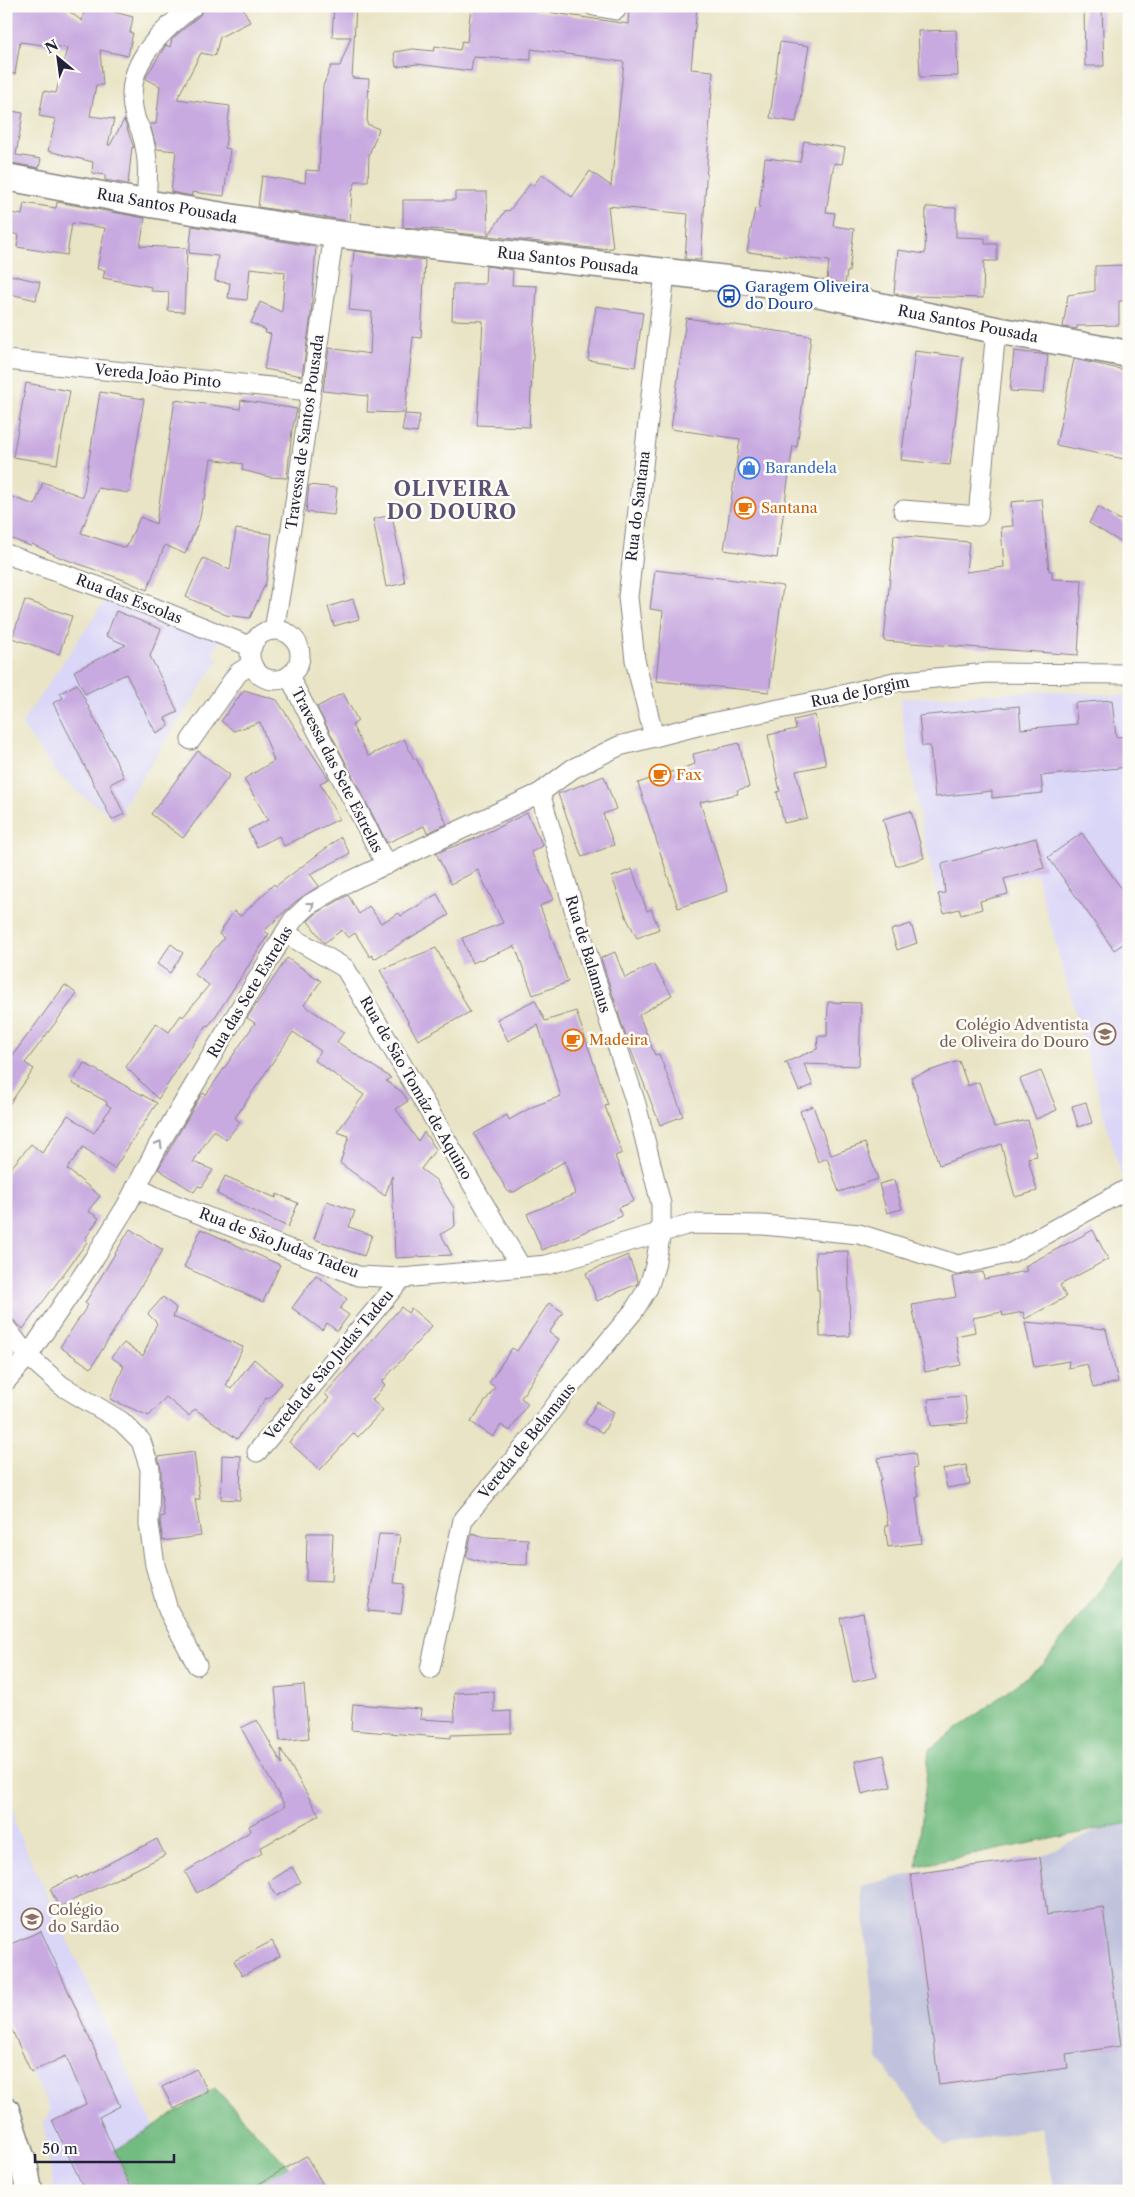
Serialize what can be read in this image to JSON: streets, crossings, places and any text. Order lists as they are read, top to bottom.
{
  "streets": {
    "street": [
      "Rua Santos Pousada",
      "Vereda João Pinto",
      "Travessa de Santos Pousada",
      "Rua do Santana",
      "Rua das Escolas",
      "Rua de Jorgim",
      "Travessa das Sete Estrelas",
      "Rua de Balamaus",
      "Rua das Sete Estrelas",
      "Rua de São Tomáz de Aquino",
      "Rua de São Judas Tadeu",
      "Vereda de São Judas Tadeu",
      "Vereda de Belamaus"
    ]
  },
  "crossings": [
    ["Rua Santos Pousada", "Travessa de Santos Pousada"],
    ["Rua Santos Pousada", "Rua do Santana"],
    ["Vereda João Pinto", "Travessa de Santos Pousada"],
    ["Travessa de Santos Pousada", "Rua das Escolas"],
    ["Travessa de Santos Pousada", "Travessa das Sete Estrelas"],
    ["Rua do Santana", "Rua de Jorgim"],
    ["Rua do Santana", "Rua das Sete Estrelas"],
    ["Rua das Escolas", "Travessa das Sete Estrelas"],
    ["Rua de Jorgim", "Rua das Sete Estrelas"],
    ["Travessa das Sete Estrelas", "Rua das Sete Estrelas"],
    ["Rua de Balamaus", "Rua das Sete Estrelas"],
    ["Rua de Balamaus", "Rua de São Judas Tadeu"],
    ["Rua de Balamaus", "Vereda de Belamaus"],
    ["Rua das Sete Estrelas", "Rua de São Tomáz de Aquino"],
    ["Rua das Sete Estrelas", "Rua de São Judas Tadeu"],
    ["Rua de São Tomáz de Aquino", "Rua de São Judas Tadeu"],
    ["Rua de São Judas Tadeu", "Vereda de São Judas Tadeu"],
    ["Rua de São Judas Tadeu", "Vereda de Belamaus"]
  ],
  "one_way": ["Rua das Sete Estrelas"],
  "districts": ["OLIVEIRA DO DOURO"],
  "places": {
    "bus stop": ["Garagem Oliveira do Douro"],
    "shop": ["Barandela"],
    "cafe": ["Santana", "Fax", "Madeira"],
    "school or university": ["Colégio Adventista de Oliveira do Douro", "Colégio do Sardão"]
  },
  "scale_bar": "50 m",
  "north": "top left"
}
